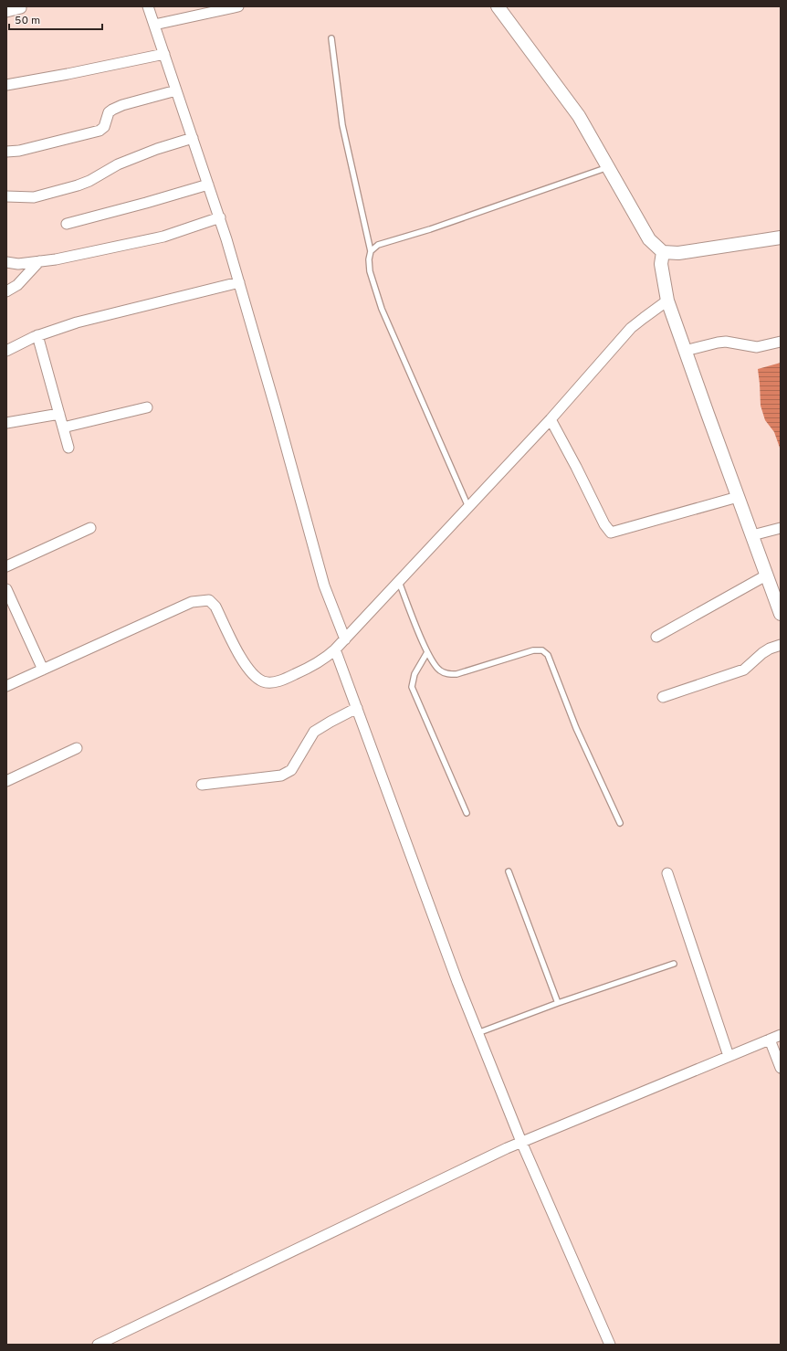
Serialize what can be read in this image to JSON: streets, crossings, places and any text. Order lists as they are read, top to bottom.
{
  "scale_bar": "50 m"
}
